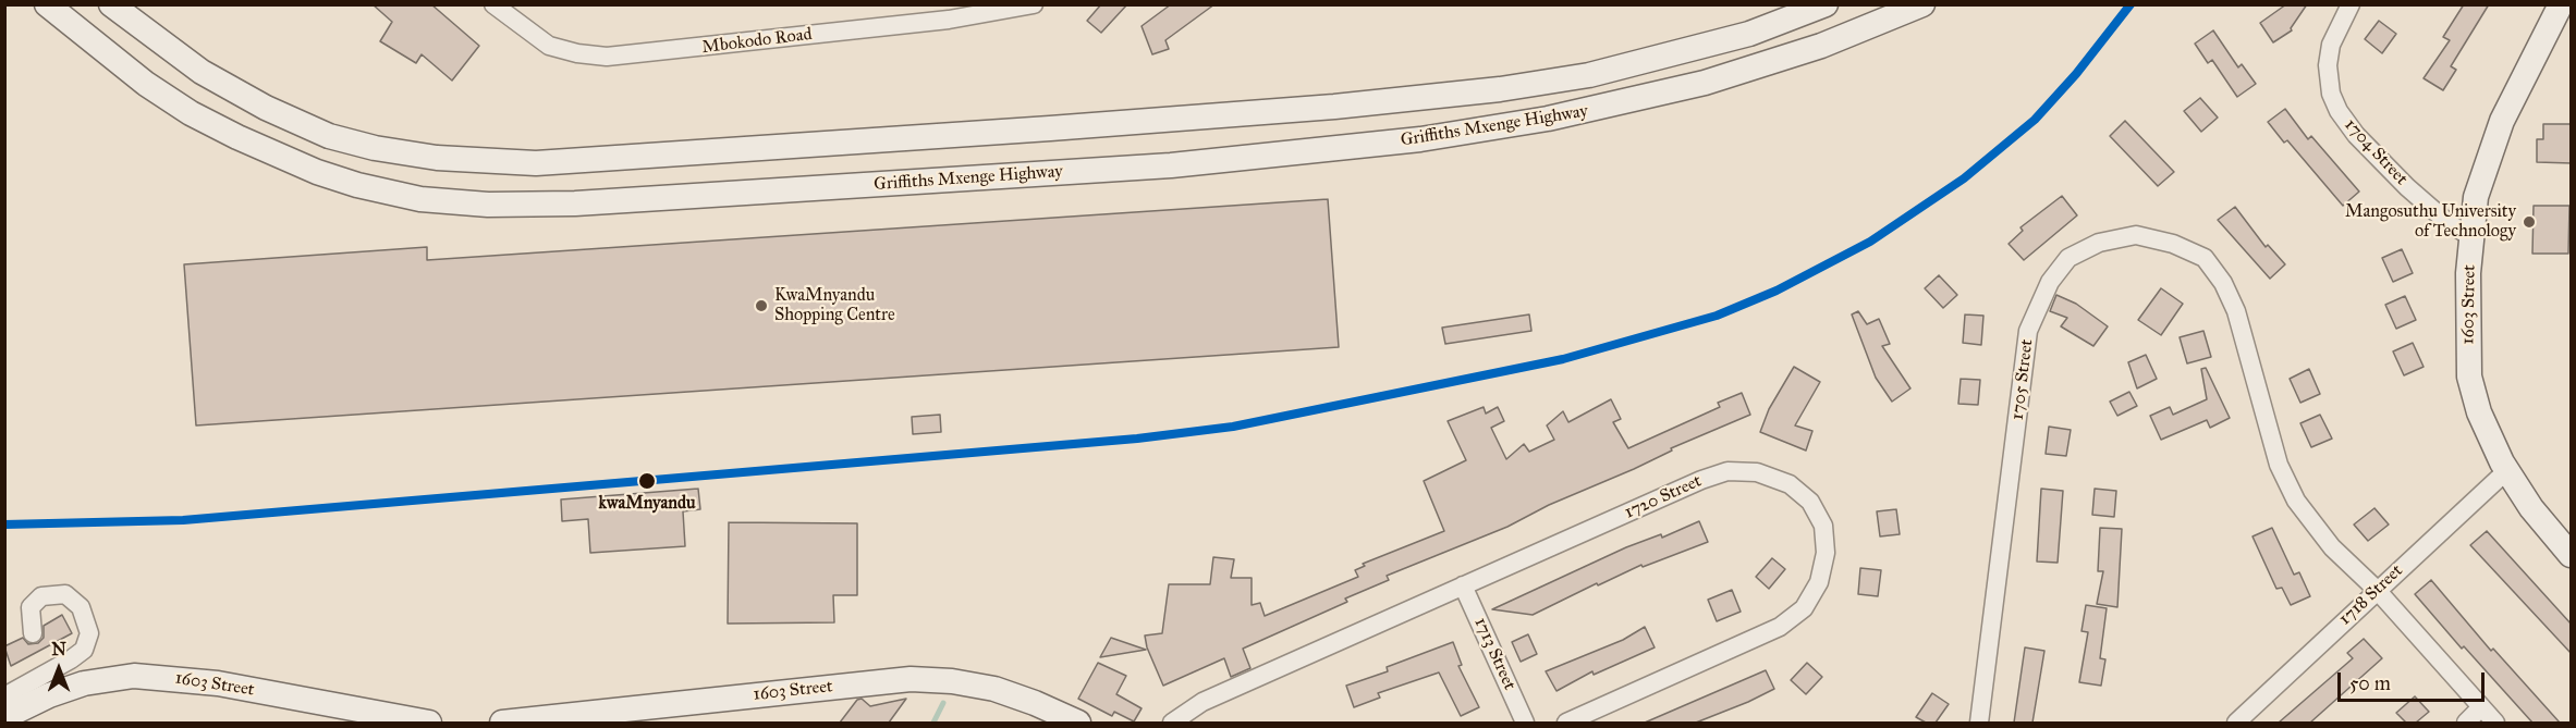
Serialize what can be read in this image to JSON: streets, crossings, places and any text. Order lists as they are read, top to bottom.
{
  "streets": {
    "street": [
      "Mbokodo Road",
      "Griffiths Mxenge Highway",
      "1704 Street",
      "1603 Street",
      "1705 Street",
      "1720 Street",
      "1718 Street",
      "1713 Street"
    ]
  },
  "crossings": [
    ["1704 Street", "1603 Street"],
    ["1603 Street", "1718 Street"],
    ["1705 Street", "1718 Street"],
    ["1720 Street", "1713 Street"]
  ],
  "places": ["Mangosuthu University of Technology", "KwaMnyandu Shopping Centre", "kwaMnyandu"],
  "scale_bar": "50 m",
  "north": "top"
}
